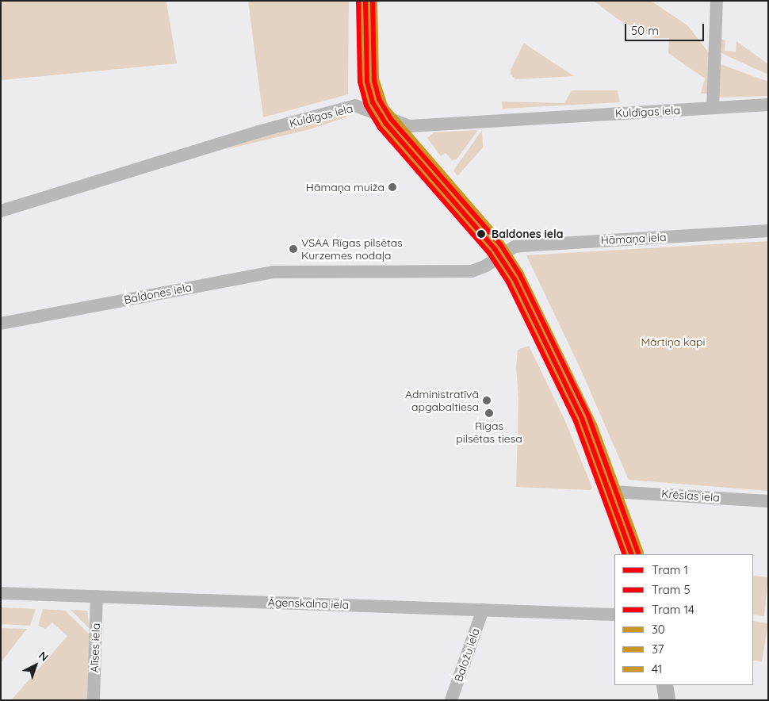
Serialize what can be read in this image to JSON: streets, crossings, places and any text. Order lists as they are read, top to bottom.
{
  "streets": {
    "street": [
      "Kuldīgas iela",
      "Hāmaņa iela",
      "Baldones iela",
      "Krēslas iela",
      "Āgenskalna iela",
      "Alīses iela",
      "Baložu iela"
    ]
  },
  "crossings": [
    ["Hāmaņa iela", "Baldones iela"],
    ["Āgenskalna iela", "Alīses iela"],
    ["Āgenskalna iela", "Baložu iela"]
  ],
  "parks": ["Mārtiņa kapi"],
  "places": [
    "Hāmaņa muiža",
    "Baldones iela",
    "VSAA Rīgas pilsētas Kurzemes nodaļa",
    "Administratīvā apgabaltiesa",
    "Rīgas pilsētas tiesa"
  ],
  "lines": [
    "tram line 1",
    "tram line 5",
    "tram line 14",
    "transit line 30",
    "transit line 37",
    "transit line 41"
  ],
  "legend": [
    "Tram 1",
    "Tram 5",
    "Tram 14",
    "30",
    "37",
    "41"
  ],
  "scale_bar": "50 m",
  "north": "top right"
}
